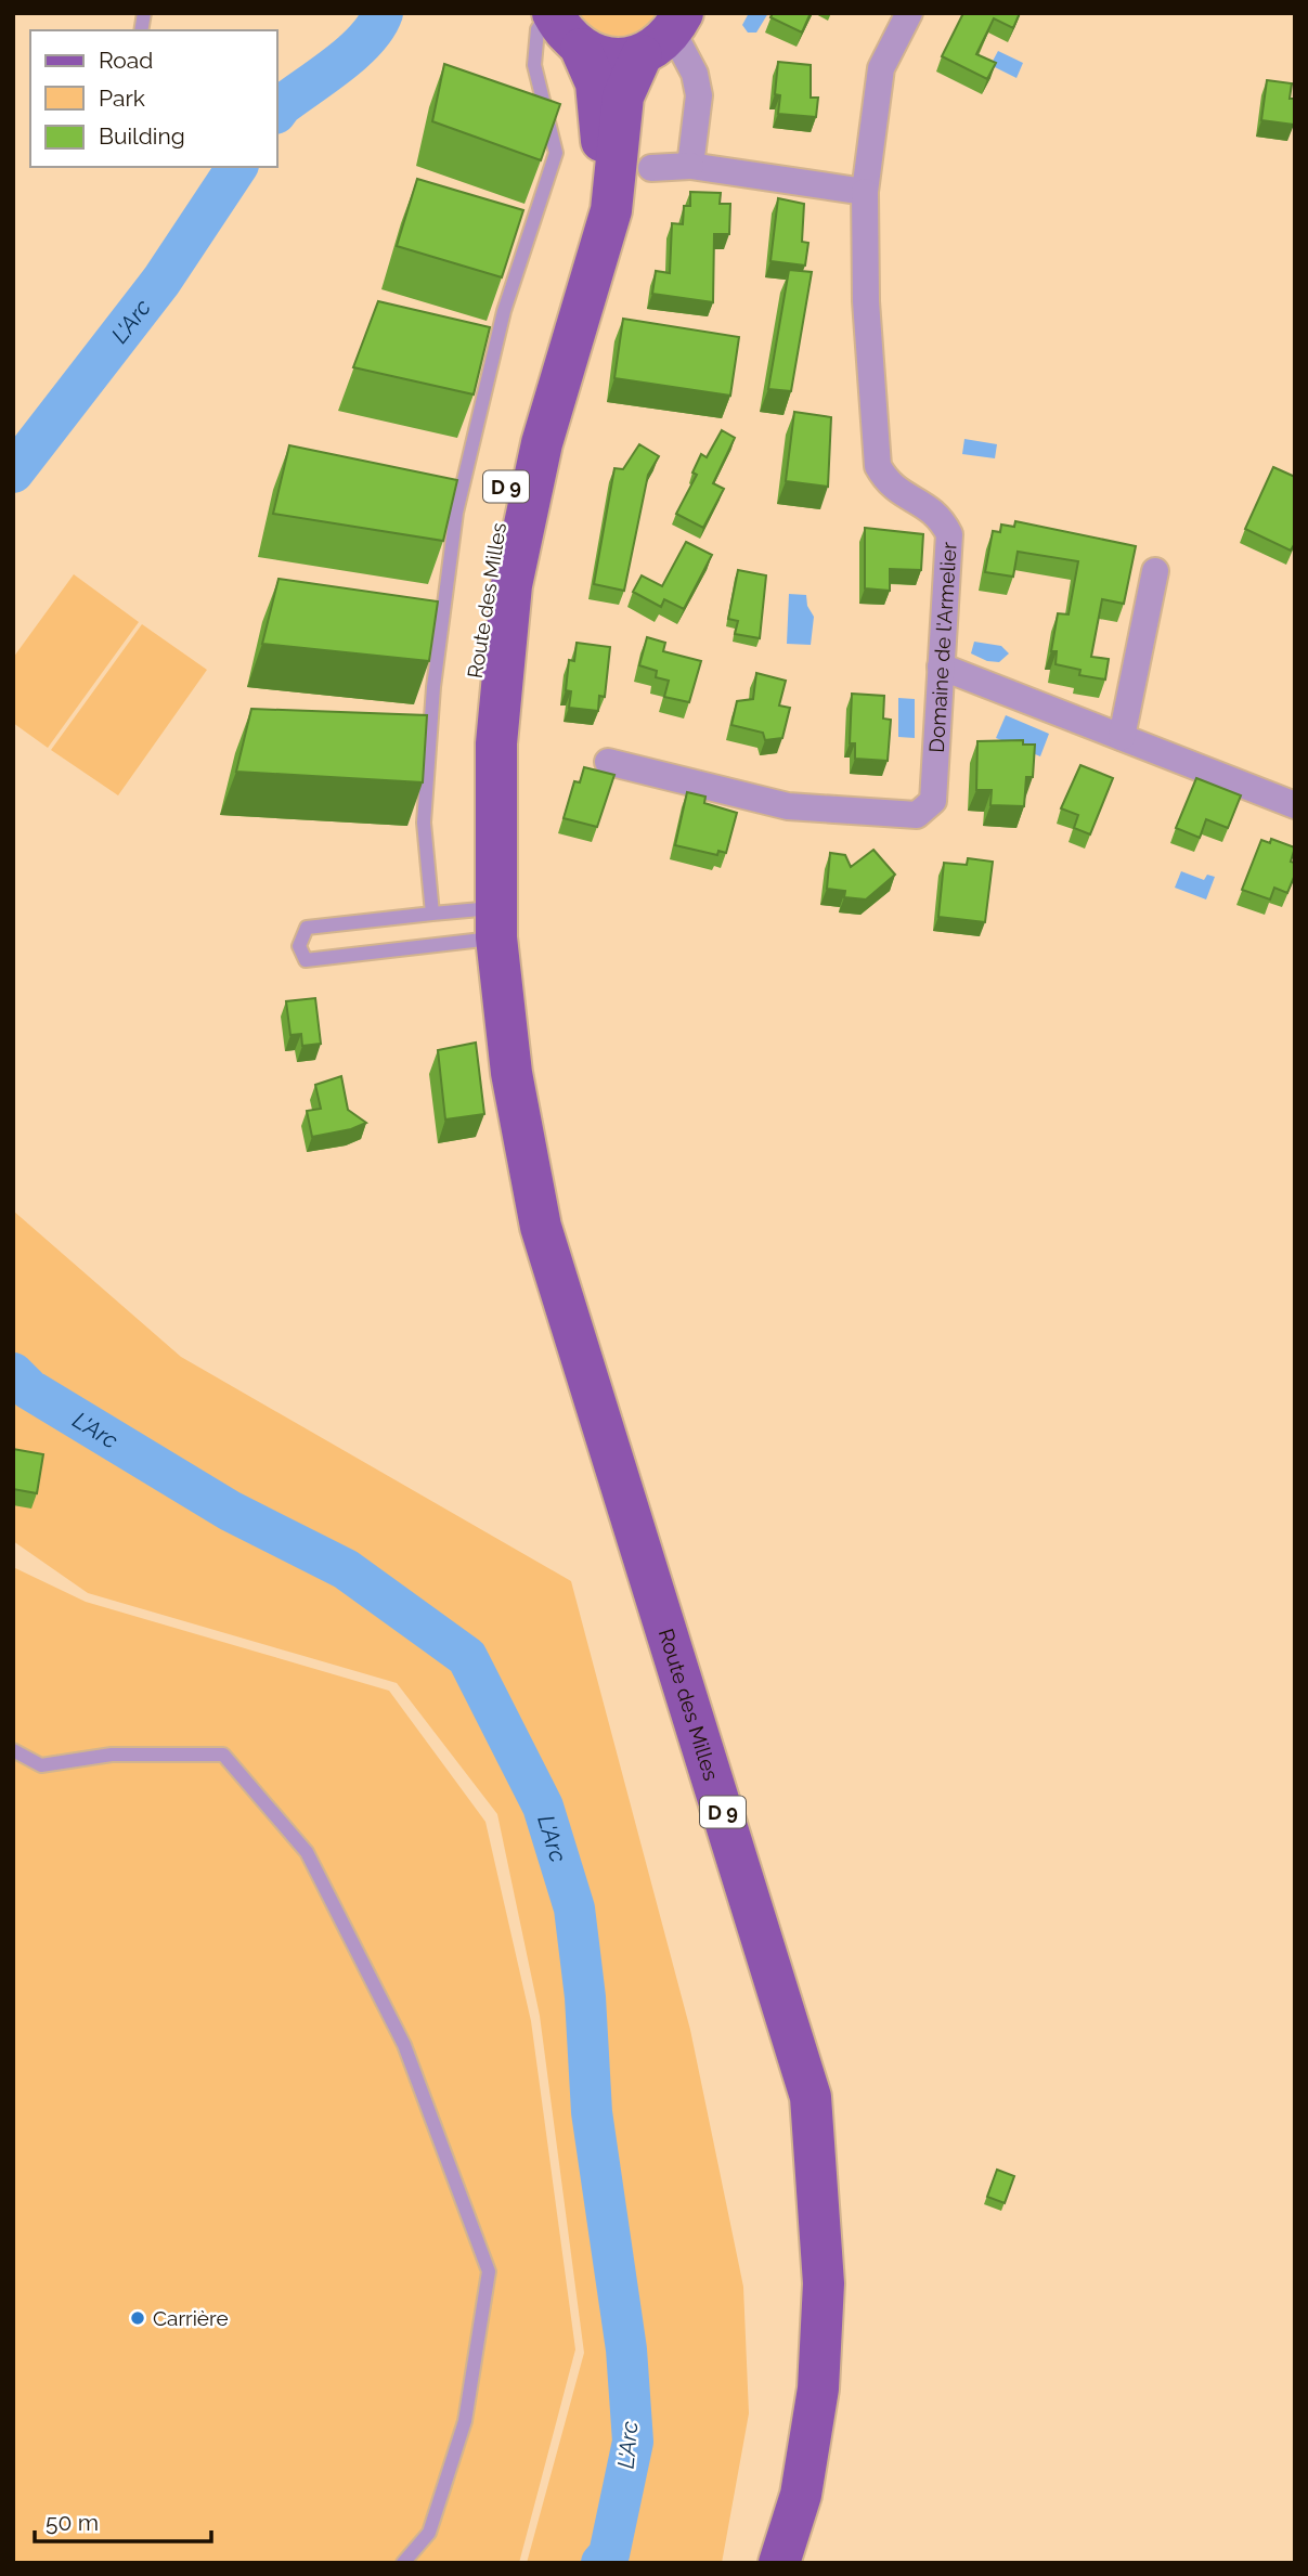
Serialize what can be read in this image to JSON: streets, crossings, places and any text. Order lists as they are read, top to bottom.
{
  "streets": {
    "main road": ["D 9", "Route des Milles"],
    "street": ["Domaine de l'Armelier"]
  },
  "water": ["L'Arc"],
  "places": ["Carrière"],
  "legend": ["Road", "Park", "Building"],
  "scale_bar": "50 m"
}
